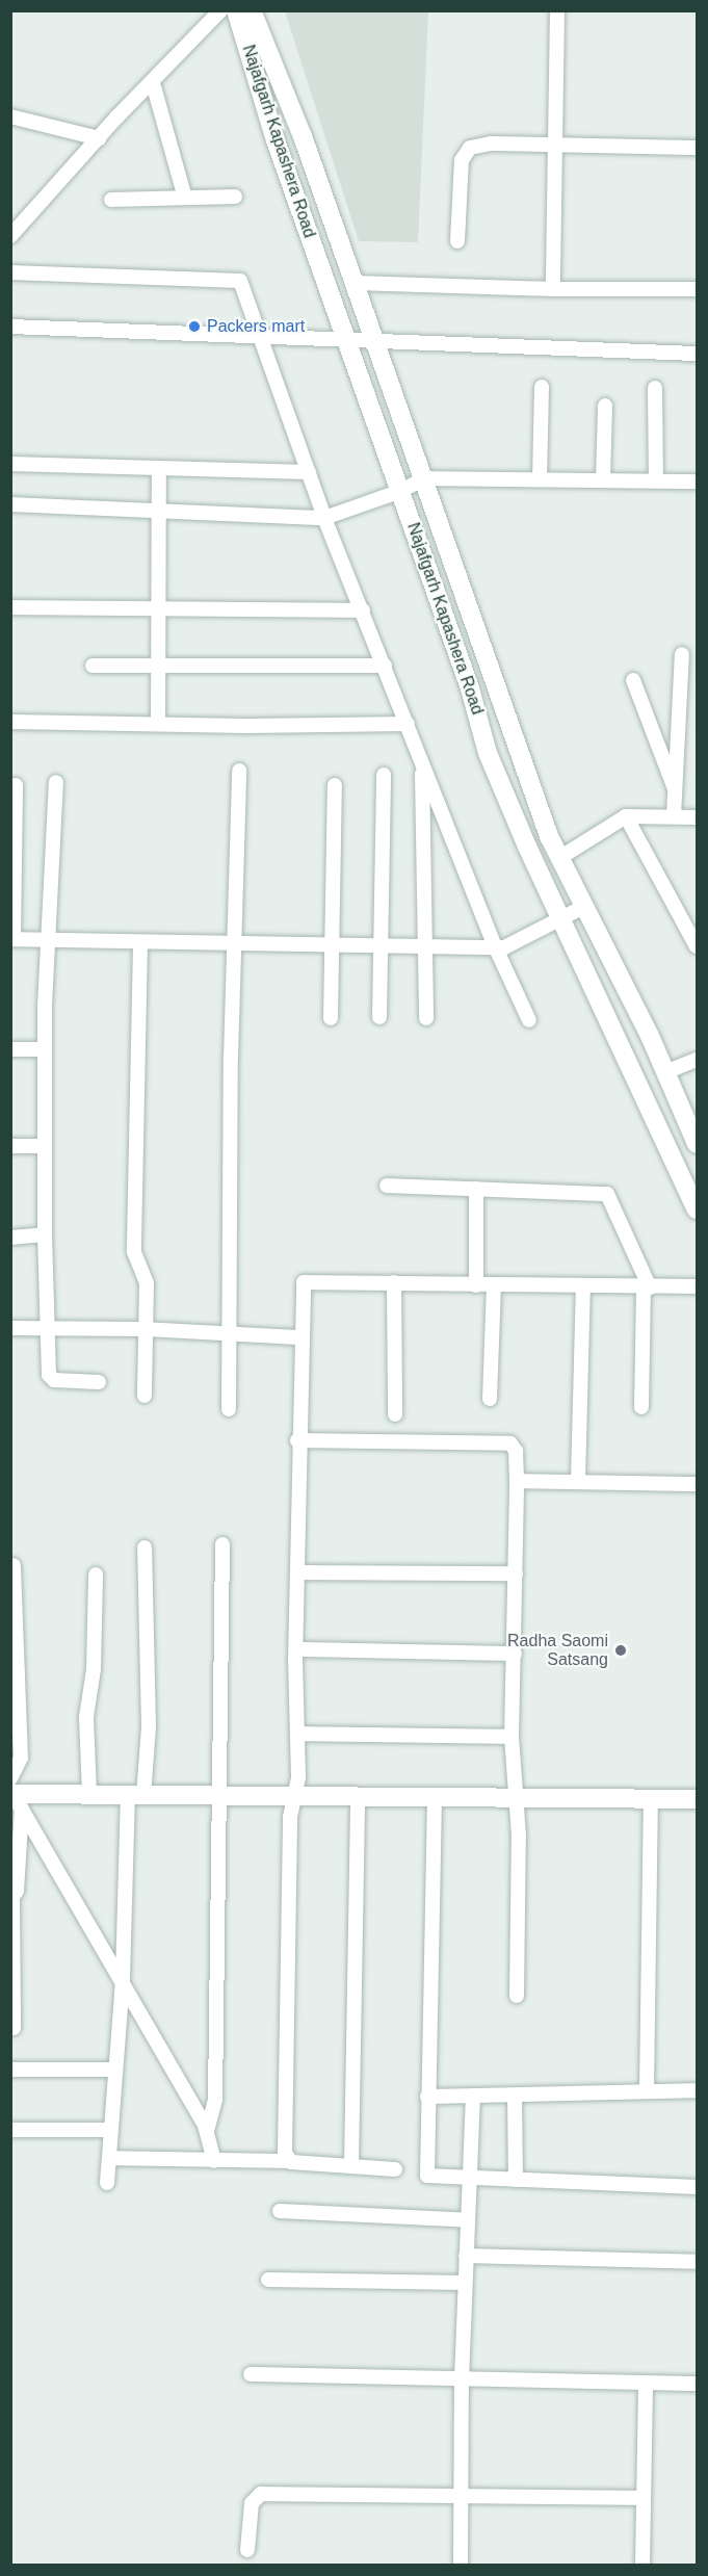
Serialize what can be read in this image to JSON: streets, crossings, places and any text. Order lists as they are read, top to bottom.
{
  "streets": {
    "main road": ["Najafgarh Kapashera Road"]
  },
  "places": ["Packers mart", "Radha Saomi Satsang"]
}
